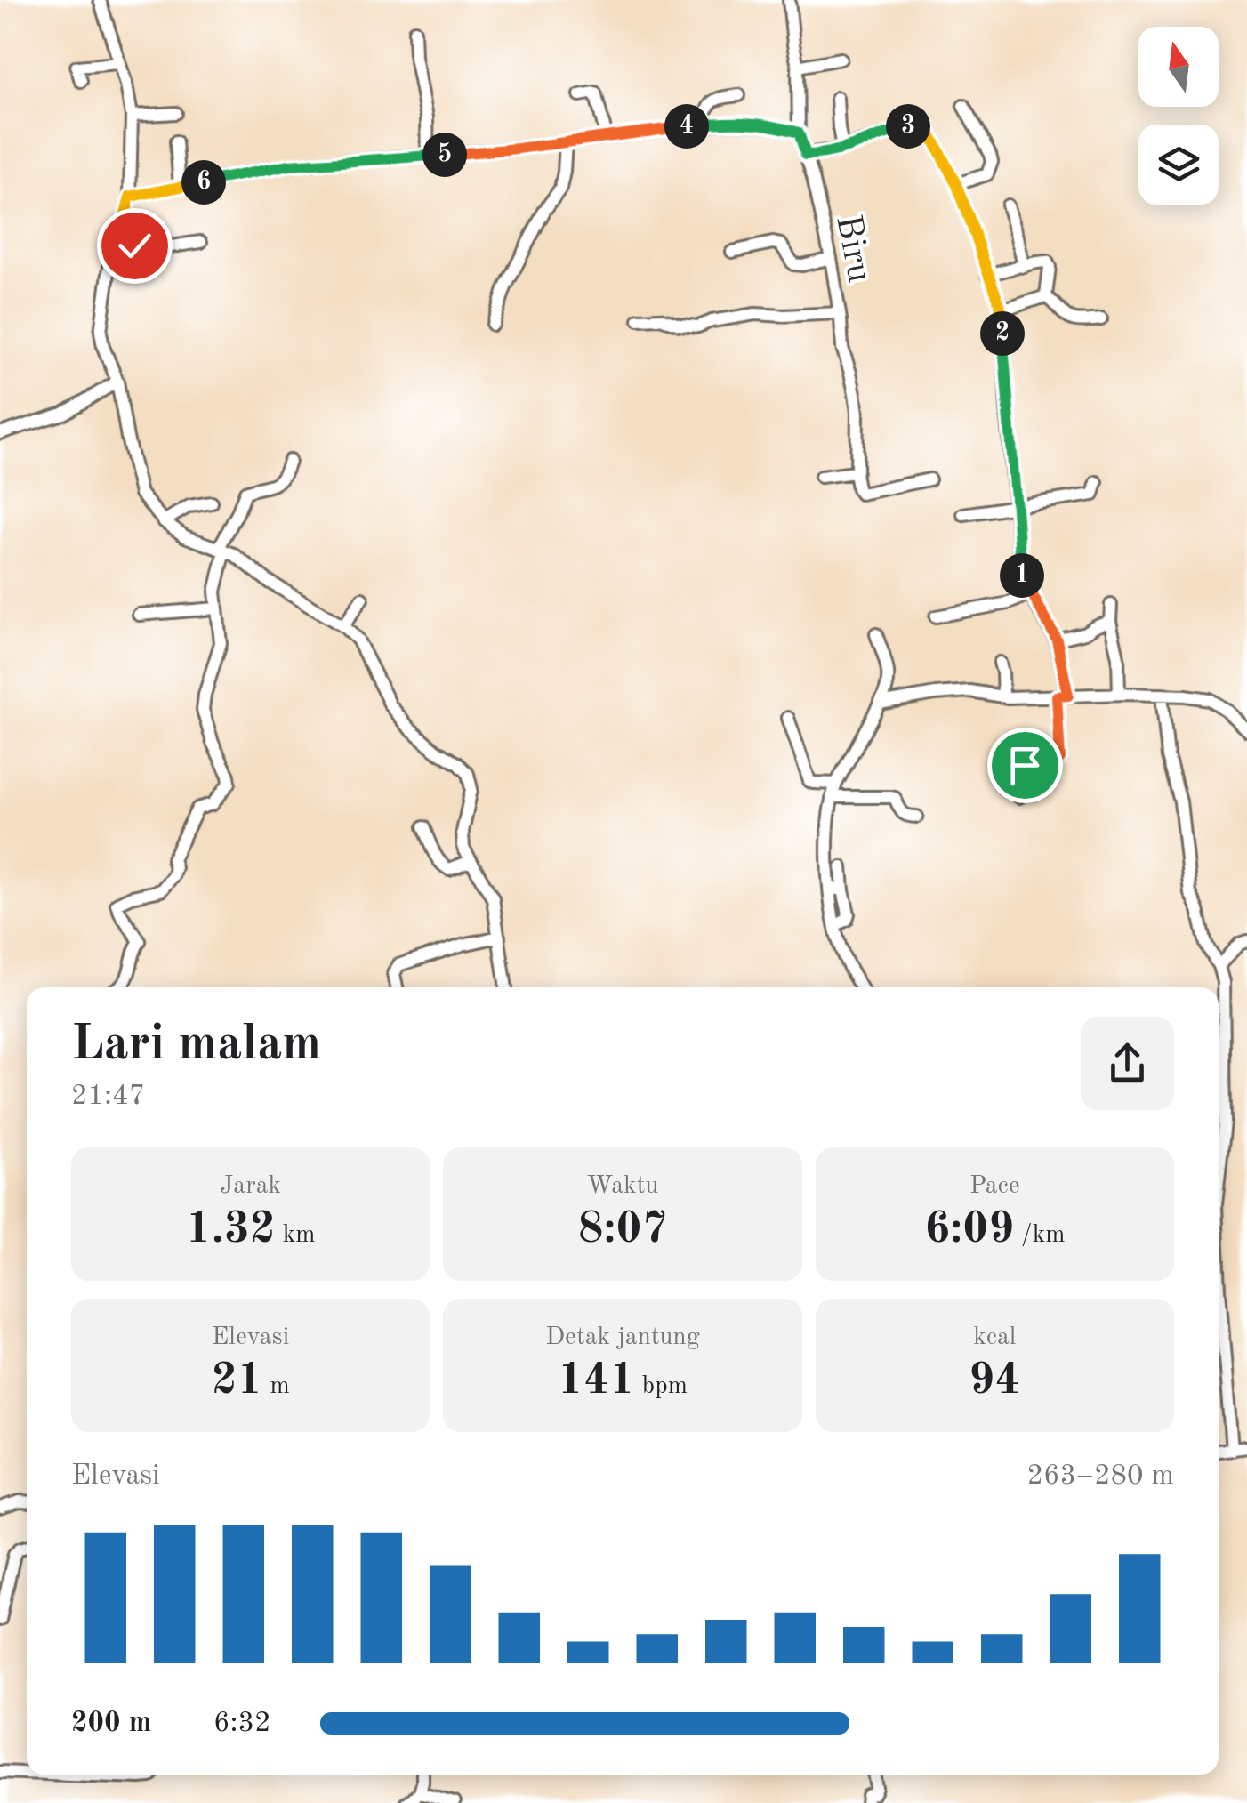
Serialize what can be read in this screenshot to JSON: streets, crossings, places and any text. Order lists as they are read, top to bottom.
{
  "streets": {
    "street": ["Biru"]
  },
  "north": "top",
  "page": {
    "pins": [
      "3",
      "4",
      "5",
      "6",
      "2",
      "1"
    ],
    "heading": ["Lari malam", "21:47"],
    "stats": [
      ["Jarak", "1.32 km"],
      ["Waktu", "8:07"],
      ["Pace", "6:09 /km"],
      ["Elevasi", "21 m"],
      ["Detak jantung", "141 bpm"],
      ["kcal", "94"]
    ],
    "chart": ["Elevasi", "263–280 m"],
    "list": [
      {
        "name": "200 m",
        "note": "6:32"
      }
    ]
  }
}
